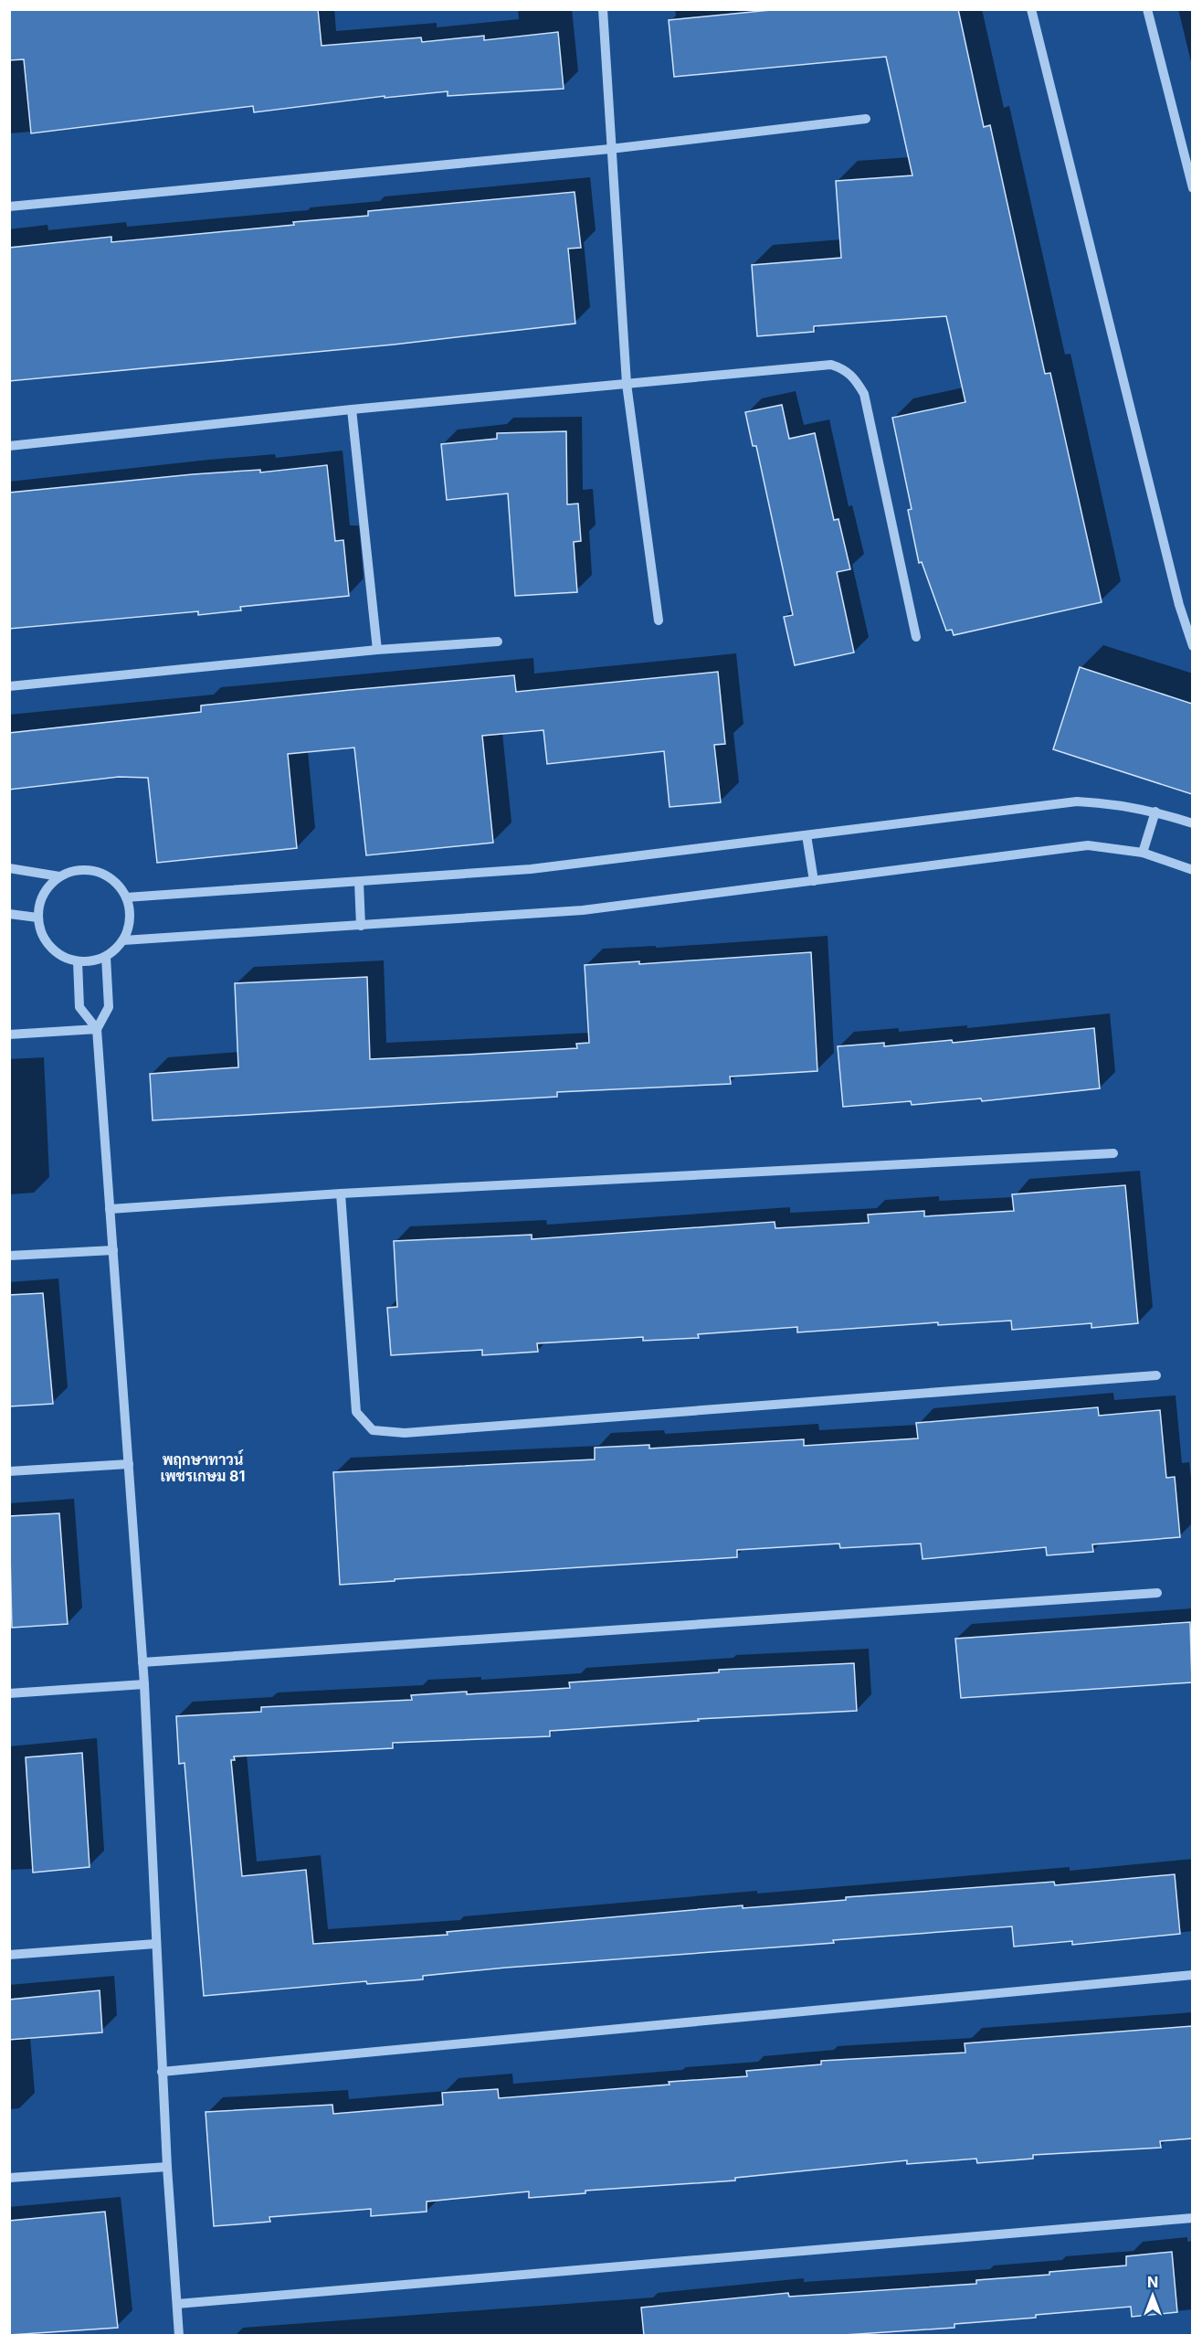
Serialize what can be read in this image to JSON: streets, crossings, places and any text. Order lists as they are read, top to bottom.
{
  "districts": ["พฤกษาทาวน์ เพชรเกษม 81"],
  "north": "top"
}
